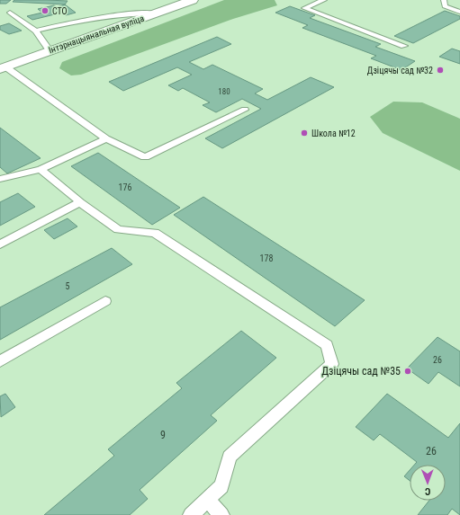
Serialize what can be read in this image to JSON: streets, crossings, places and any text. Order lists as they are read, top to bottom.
{
  "streets": {
    "main road": ["Інтэрнацыянальная вуліца"]
  },
  "places": [
    "СТО",
    "Дзіцячы сад №32",
    "Школа №12",
    "Дзіцячы сад №35"
  ],
  "house_numbers": [
    "180",
    "176",
    "178",
    "5",
    "26",
    "9",
    "26"
  ],
  "north": "bottom"
}
